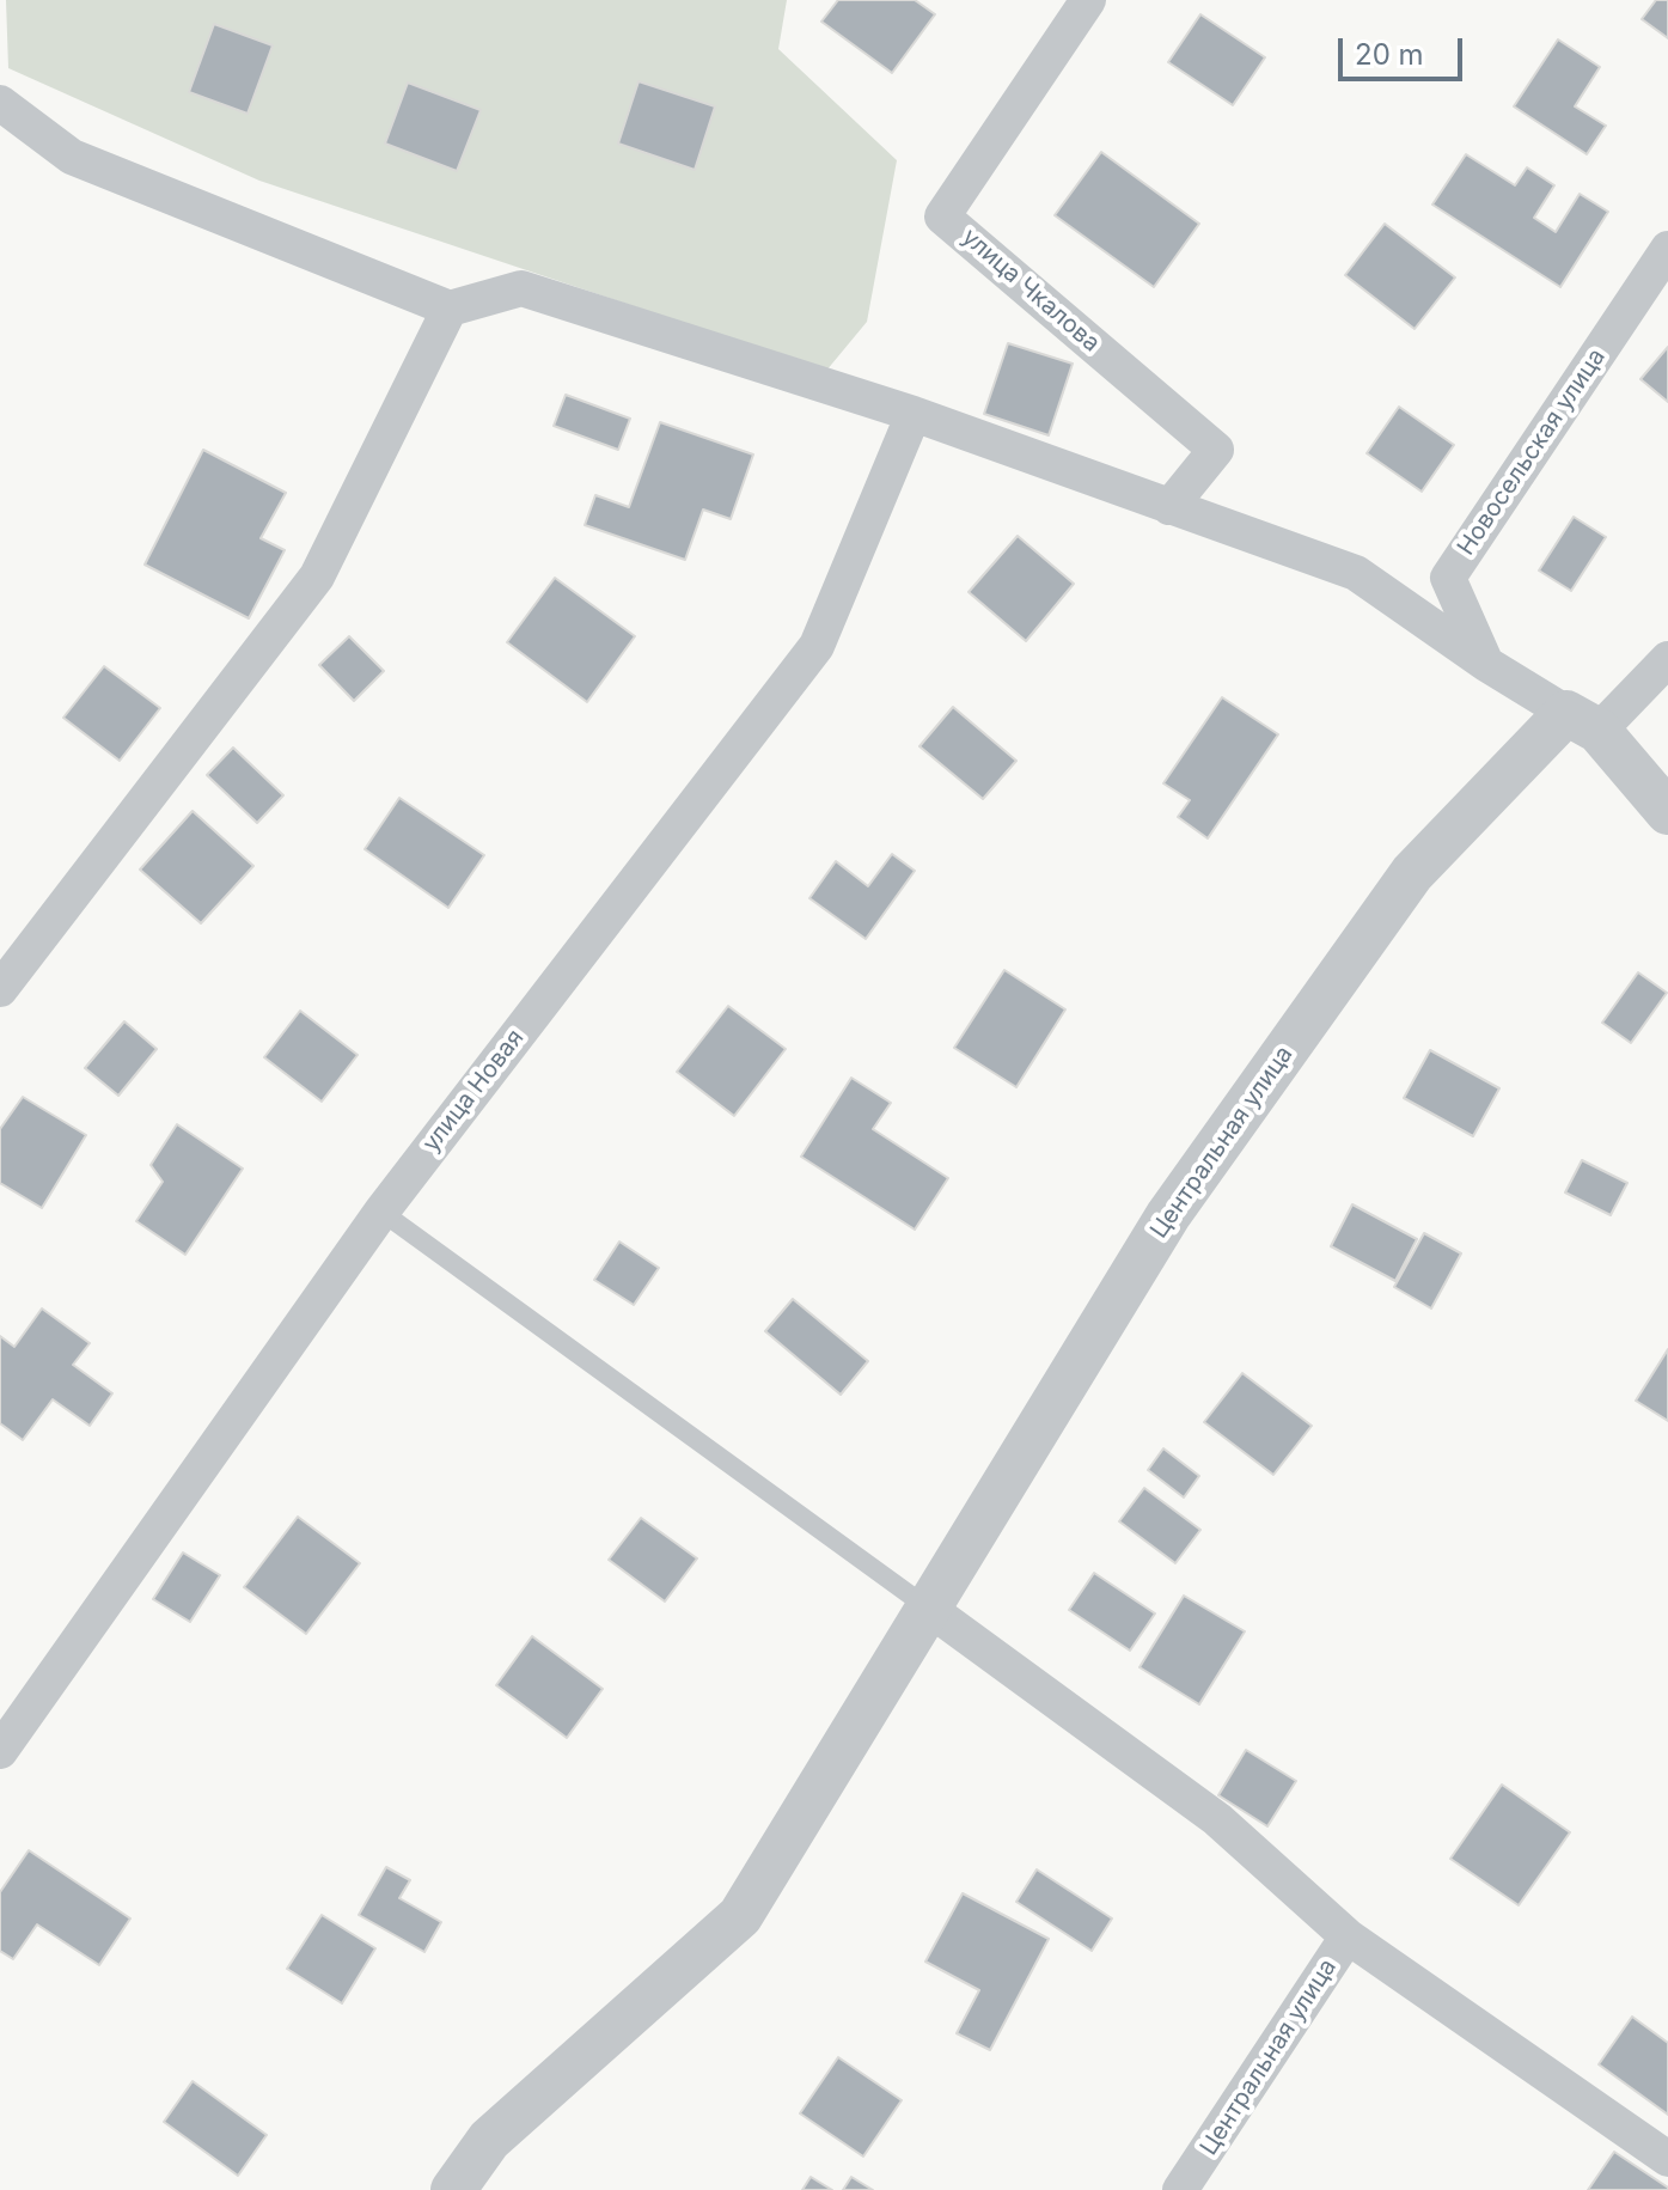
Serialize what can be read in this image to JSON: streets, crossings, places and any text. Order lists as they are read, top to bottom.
{
  "streets": {
    "street": [
      "улица Чкалова",
      "Новосельская улица",
      "улица Новая",
      "Центральная улица"
    ]
  },
  "scale_bar": "20 m"
}
